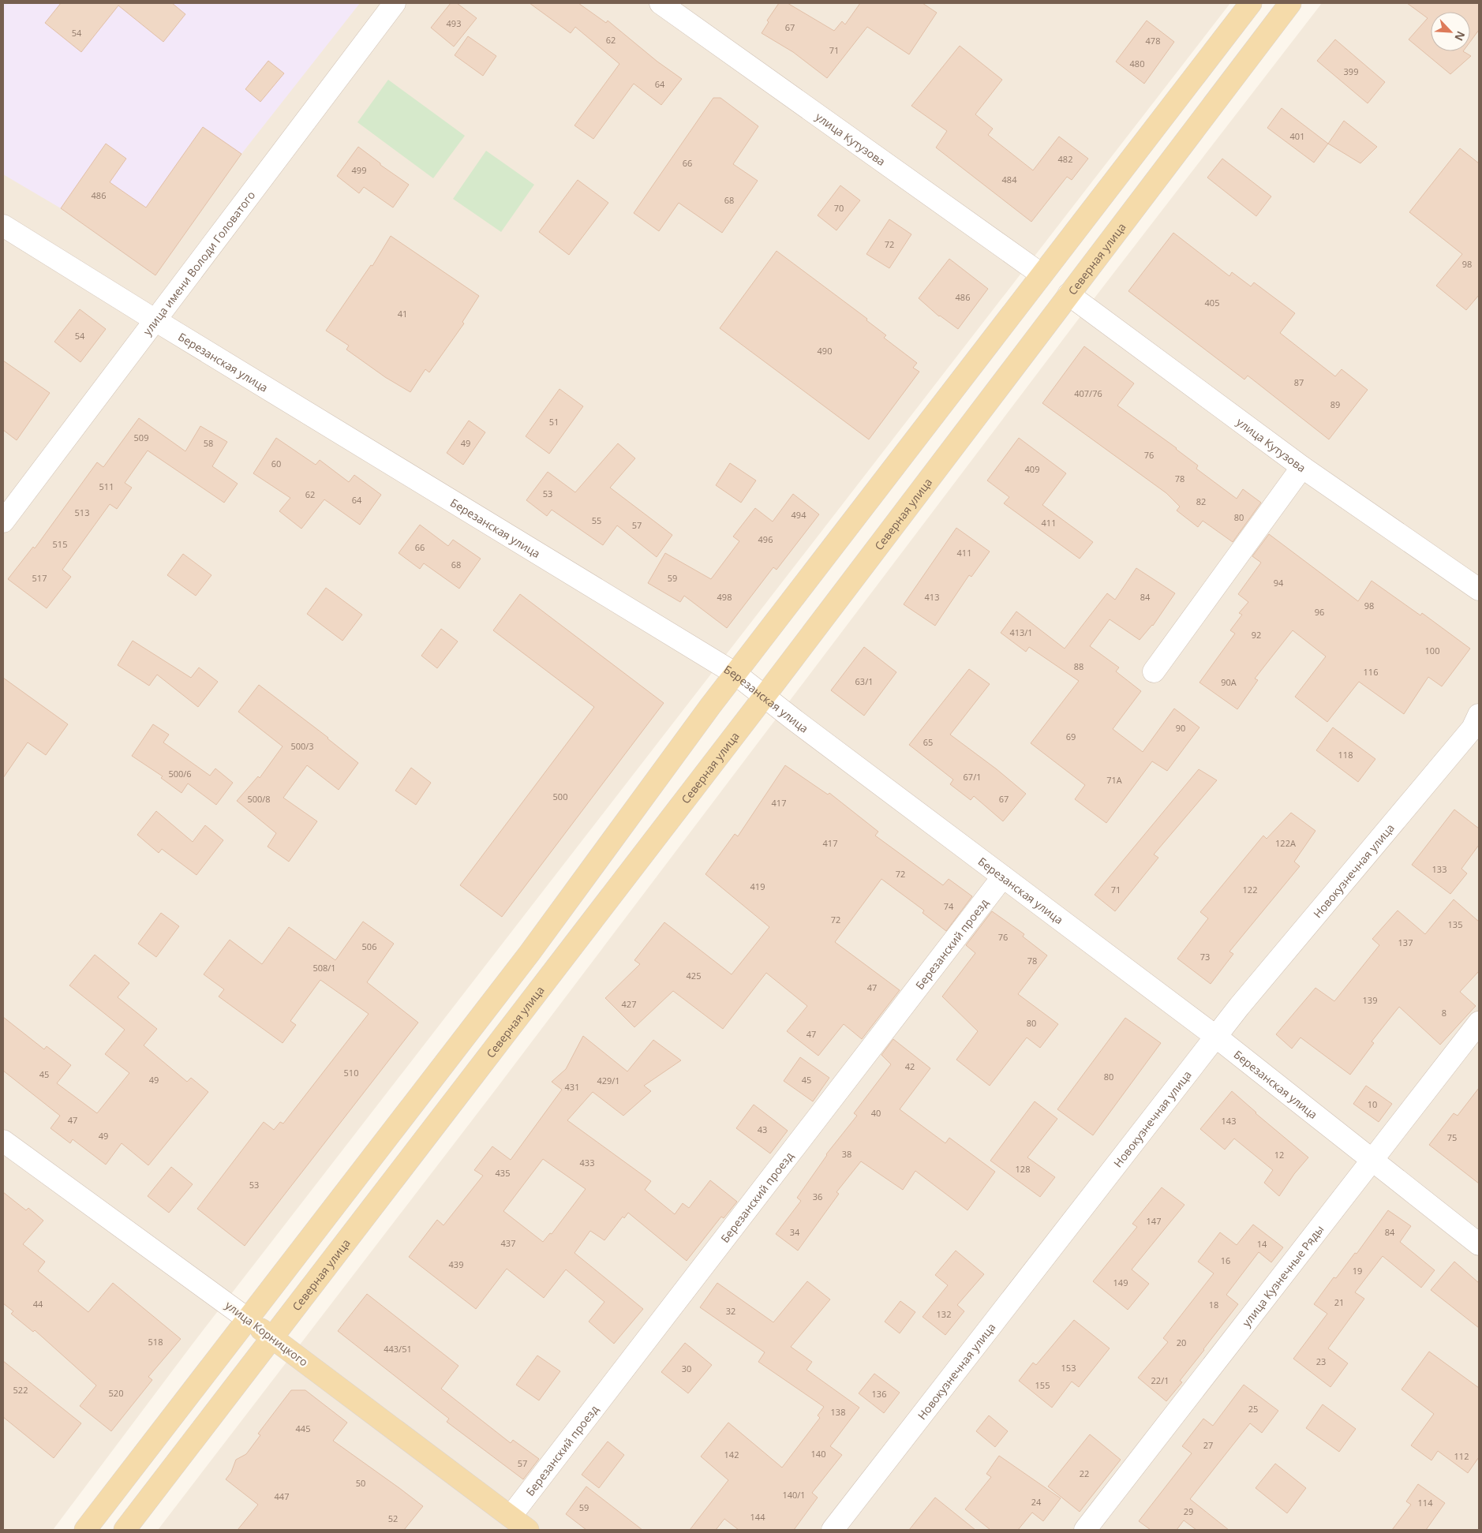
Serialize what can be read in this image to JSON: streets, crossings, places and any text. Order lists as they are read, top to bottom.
{
  "streets": {
    "main road": ["Северная улица", "улица Корницкого"],
    "street": [
      "улица Кутузова",
      "улица имени Володи Головатого",
      "Березанская улица",
      "Новокузнечная улица",
      "Березанский проезд",
      "улица Кузнечные Ряды"
    ]
  },
  "crossings": [
    ["улица Кутузова", "Северная улица"],
    ["Северная улица", "Березанская улица"],
    ["Северная улица", "улица Корницкого"],
    ["улица имени Володи Головатого", "Березанская улица"],
    ["Березанская улица", "Новокузнечная улица"],
    ["Березанская улица", "Березанский проезд"],
    ["Березанская улица", "улица Кузнечные Ряды"],
    ["Березанский проезд", "улица Корницкого"]
  ],
  "house_numbers": [
    "493",
    "67",
    "54",
    "62",
    "478",
    "71",
    "480",
    "399",
    "64",
    "401",
    "482",
    "66",
    "499",
    "484",
    "486",
    "68",
    "70",
    "72",
    "98",
    "486",
    "405",
    "41",
    "54",
    "490",
    "87",
    "407/76",
    "89",
    "51",
    "509",
    "58",
    "49",
    "76",
    "60",
    "409",
    "78",
    "511",
    "53",
    "62",
    "64",
    "82",
    "513",
    "494",
    "80",
    "55",
    "411",
    "57",
    "496",
    "515",
    "66",
    "411",
    "68",
    "517",
    "59",
    "94",
    "498",
    "413",
    "84",
    "98",
    "96",
    "413/1",
    "92",
    "100",
    "88",
    "116",
    "63/1",
    "90А",
    "90",
    "69",
    "65",
    "500/3",
    "118",
    "500/6",
    "67/1",
    "71А",
    "500",
    "500/8",
    "67",
    "417",
    "417",
    "122А",
    "133",
    "72",
    "419",
    "71",
    "122",
    "74",
    "72",
    "135",
    "76",
    "137",
    "506",
    "73",
    "78",
    "508/1",
    "425",
    "47",
    "139",
    "427",
    "8",
    "80",
    "47",
    "42",
    "510",
    "45",
    "80",
    "49",
    "45",
    "429/1",
    "431",
    "10",
    "40",
    "47",
    "143",
    "43",
    "49",
    "75",
    "38",
    "12",
    "433",
    "128",
    "435",
    "53",
    "36",
    "147",
    "34",
    "84",
    "437",
    "14",
    "16",
    "439",
    "19",
    "149",
    "21",
    "44",
    "18",
    "32",
    "132",
    "518",
    "20",
    "443/51",
    "23",
    "153",
    "30",
    "22/1",
    "155",
    "522",
    "520",
    "136",
    "25",
    "138",
    "445",
    "27",
    "140",
    "142",
    "112",
    "57",
    "22",
    "50",
    "140/1",
    "447",
    "24",
    "114",
    "59",
    "29",
    "144",
    "52"
  ],
  "north": "bottom right"
}
